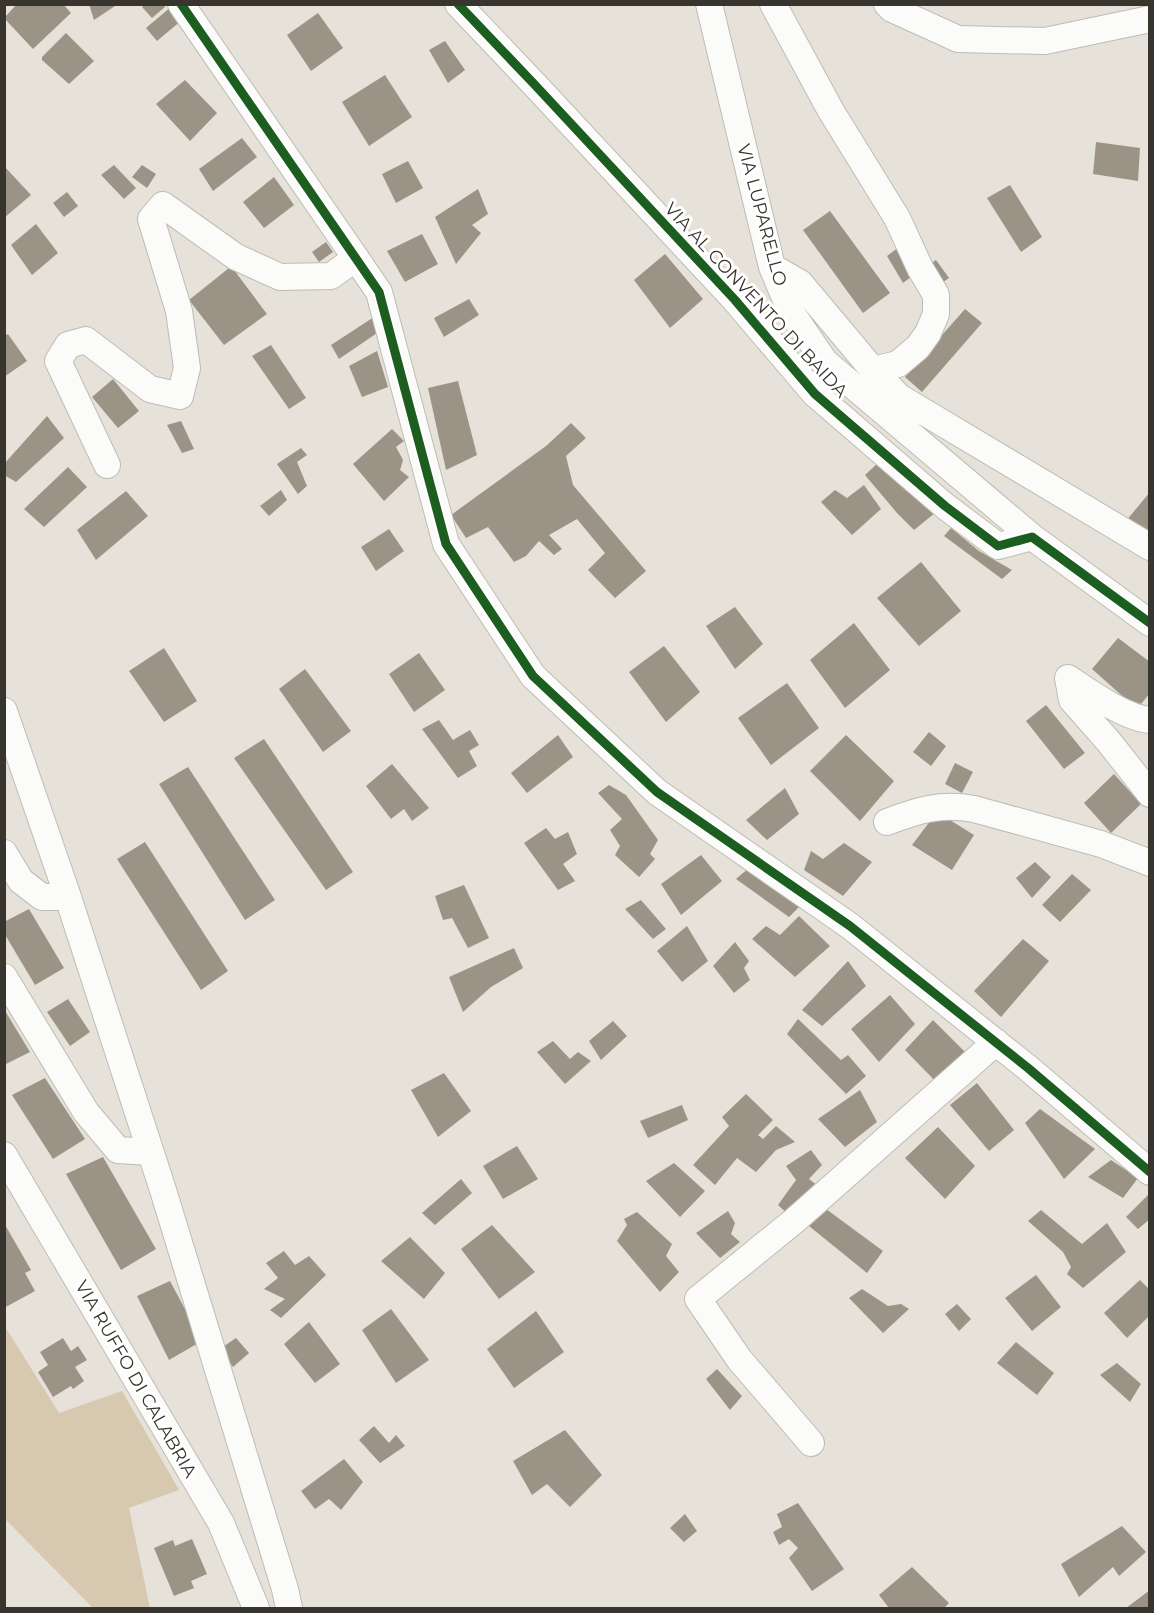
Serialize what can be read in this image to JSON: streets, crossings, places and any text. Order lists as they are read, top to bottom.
{
  "streets": {
    "street": ["VIA LUPARELLO", "VIA AL CONVENTO DI BAIDA", "VIA RUFFO DI CALABRIA"]
  },
  "crossings": [
    ["VIA LUPARELLO", "VIA AL CONVENTO DI BAIDA"]
  ]
}
